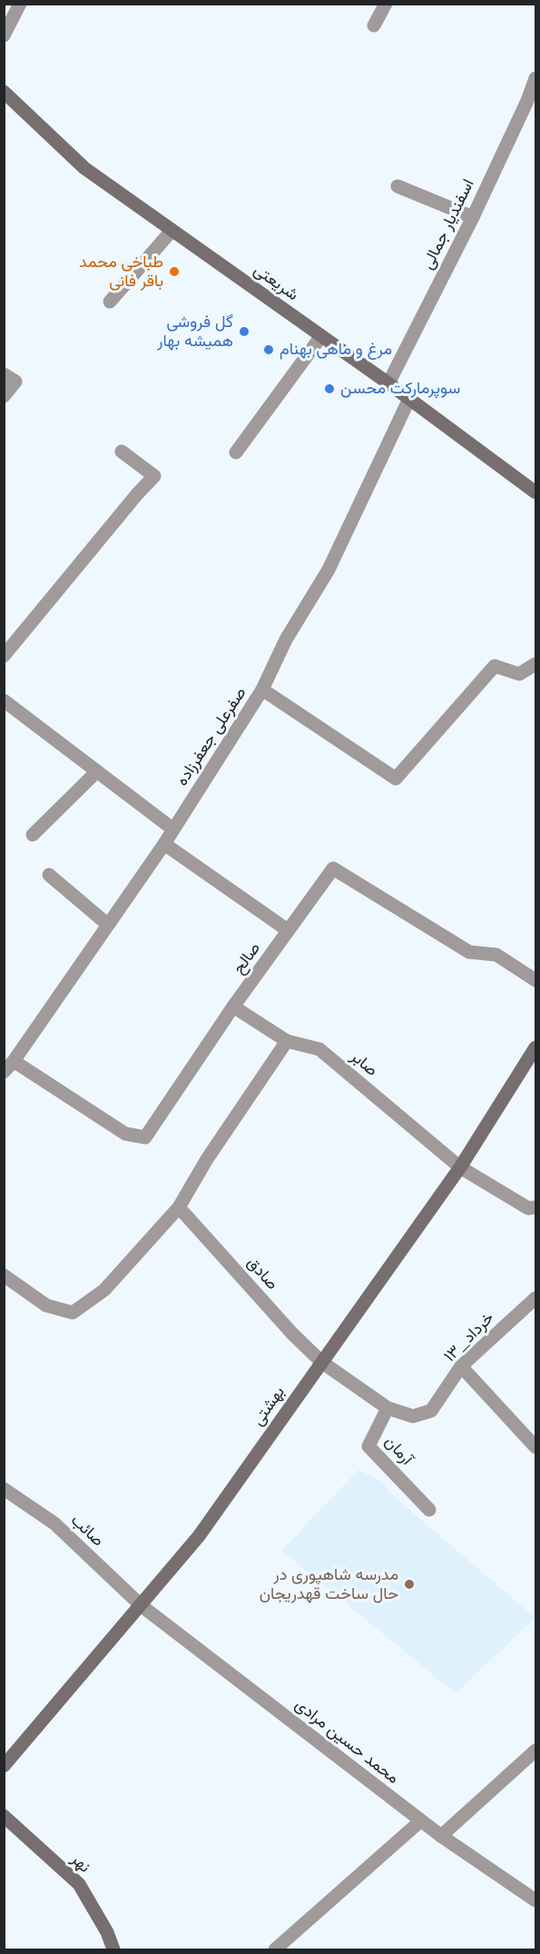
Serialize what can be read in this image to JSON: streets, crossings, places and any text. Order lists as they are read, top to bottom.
{
  "streets": {
    "street": [
      "اسفندیار جمالی",
      "شریعتی",
      "صفرعلی جعفرزاده",
      "صالح",
      "صابر",
      "صادق",
      "۱۳_خرداد",
      "بهشتی",
      "آرمان",
      "صائب",
      "محمد حسین مرادی",
      "نهر"
    ]
  },
  "crossings": [
    ["اسفندیار جمالی", "شریعتی"],
    ["شریعتی", "صفرعلی جعفرزاده"],
    ["صفرعلی جعفرزاده", "صالح"],
    ["صالح", "صابر"],
    ["صابر", "بهشتی"],
    ["صادق", "۱۳_خرداد"],
    ["صادق", "بهشتی"],
    ["۱۳_خرداد", "بهشتی"],
    ["۱۳_خرداد", "آرمان"],
    ["بهشتی", "صائب"],
    ["بهشتی", "محمد حسین مرادی"],
    ["صائب", "محمد حسین مرادی"]
  ],
  "places": [
    "طباخی محمد باقر فانی",
    "گل فروشی همیشه بهار",
    "مرغ و ماهی بهنام",
    "سوپرمارکت محسن",
    "مدرسه شاهپوری در حال ساخت قهدریجان"
  ]
}
